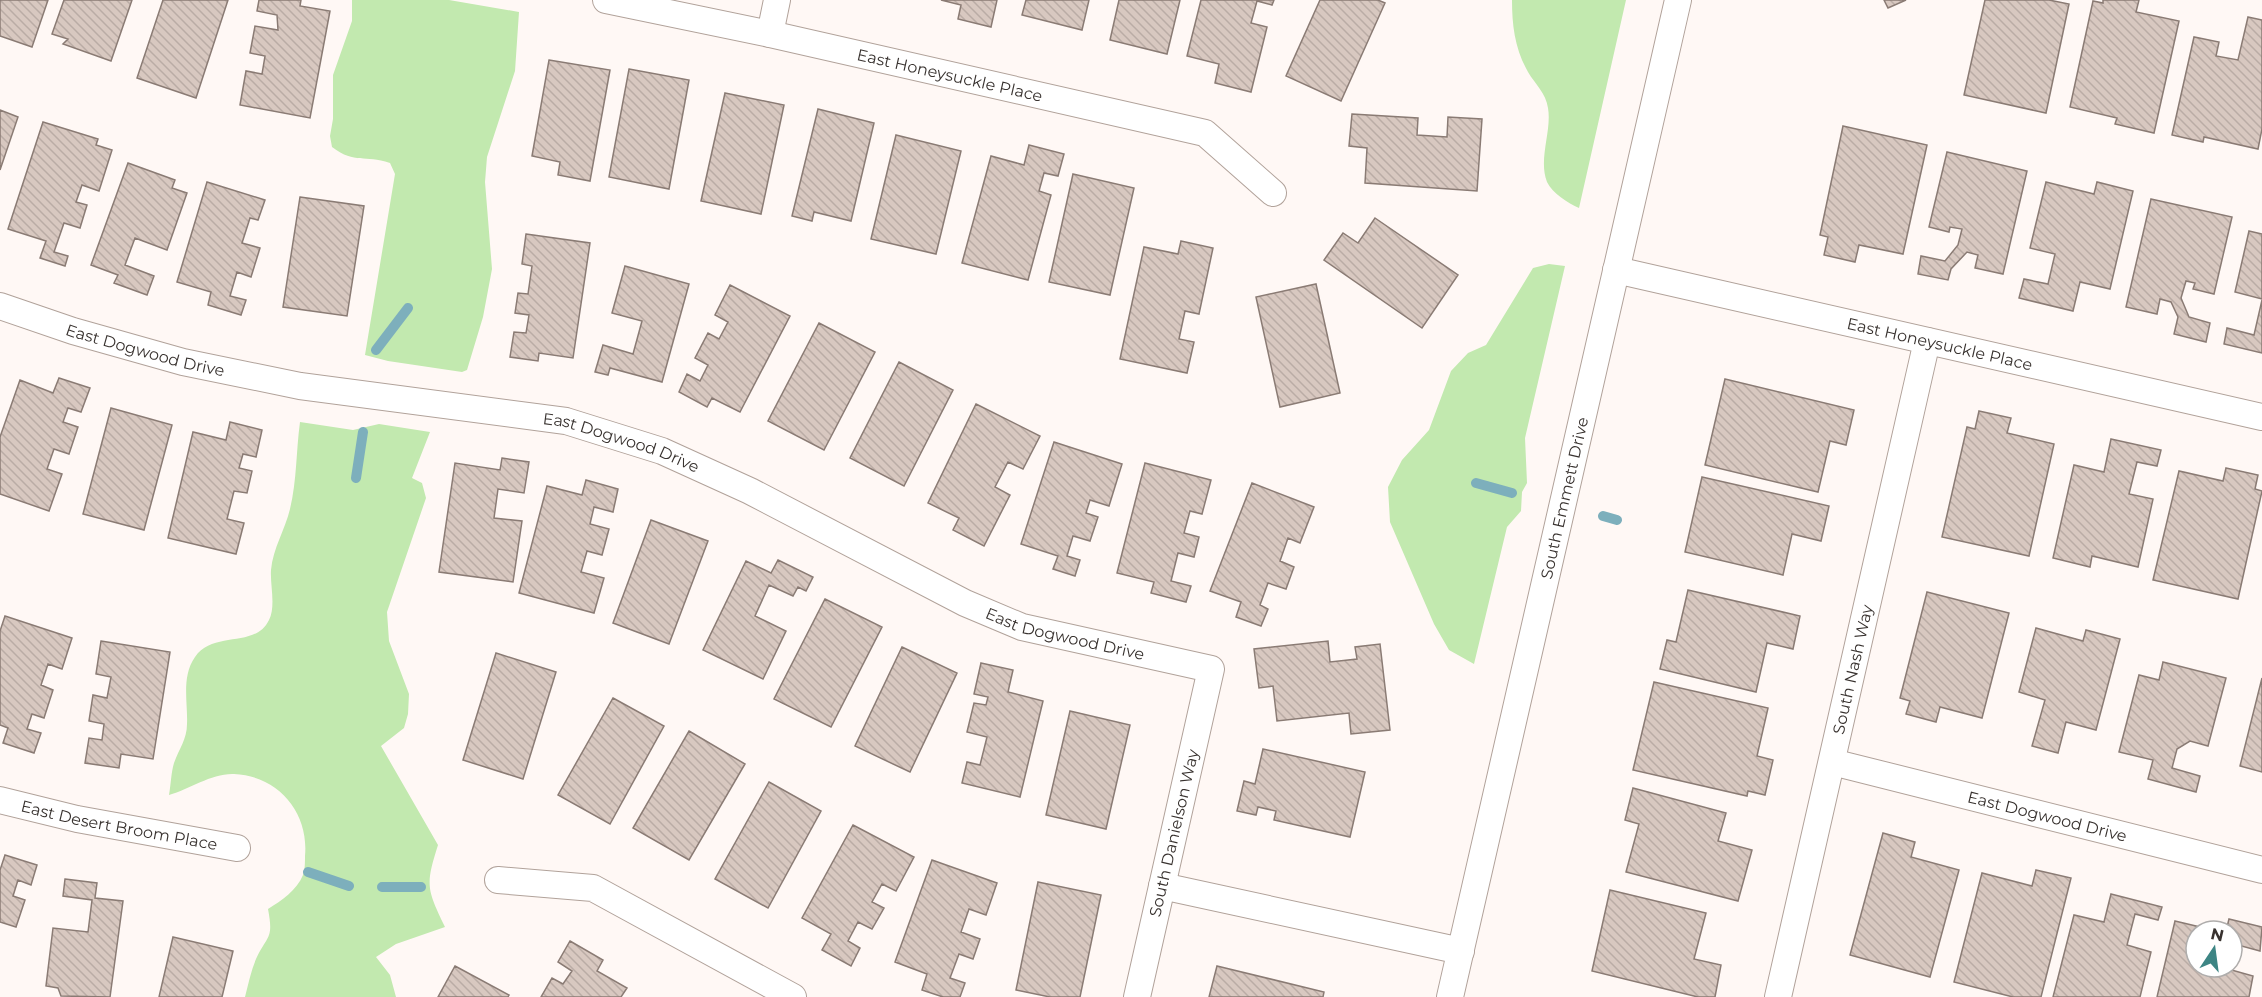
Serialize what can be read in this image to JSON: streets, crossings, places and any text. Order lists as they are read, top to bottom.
{
  "streets": {
    "street": [
      "East Honeysuckle Place",
      "East Dogwood Drive",
      "South Emmett Drive",
      "South Nash Way",
      "East Desert Broom Place",
      "South Danielson Way"
    ]
  },
  "crossings": [
    ["East Honeysuckle Place", "South Emmett Drive"],
    ["East Honeysuckle Place", "South Nash Way"],
    ["East Dogwood Drive", "South Nash Way"],
    ["East Dogwood Drive", "South Danielson Way"]
  ],
  "north": "top"
}
